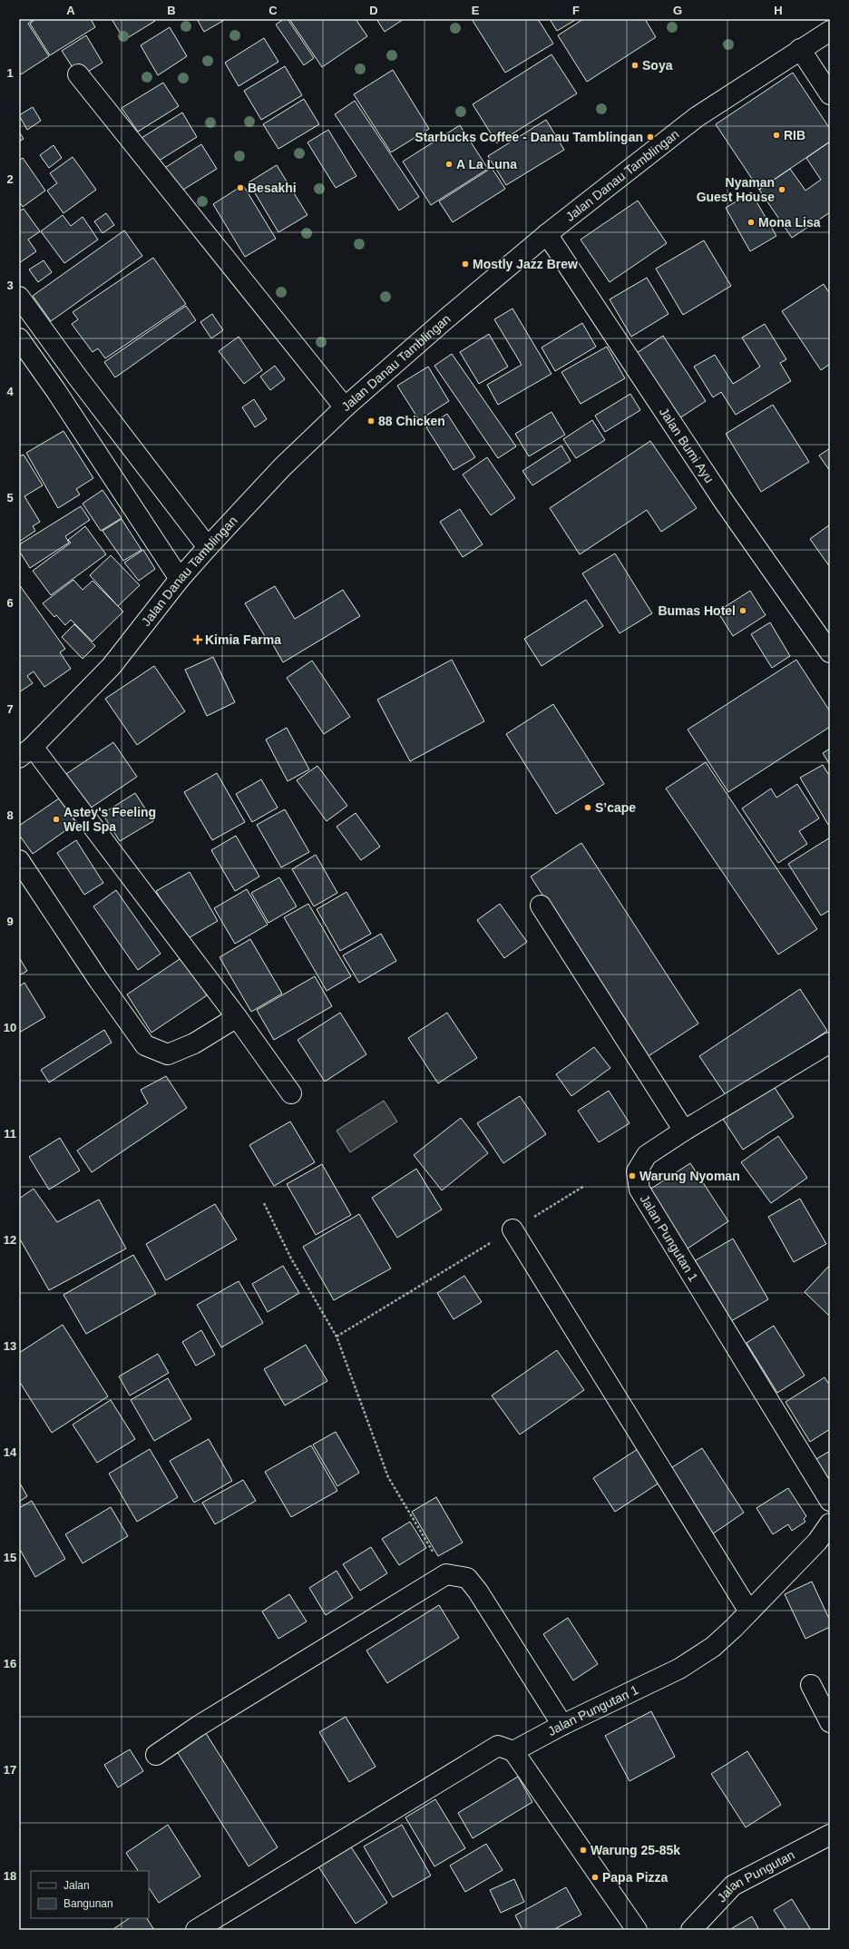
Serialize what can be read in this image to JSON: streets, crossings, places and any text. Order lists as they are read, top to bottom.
{
  "streets": {
    "street": [
      "Jalan Danau Tamblingan",
      "Jalan Bumi Ayu",
      "Jalan Pungutan 1",
      "Jalan Pungutan"
    ]
  },
  "crossings": [
    ["Jalan Danau Tamblingan", "Jalan Bumi Ayu"]
  ],
  "places": {
    "other": [
      "Soya",
      "RIB",
      "Starbucks Coffee - Danau Tamblingan",
      "A La Luna",
      "Besakhi",
      "Nyaman Guest House",
      "Mona Lisa",
      "Mostly Jazz Brew",
      "88 Chicken",
      "Bumas Hotel",
      "S’cape",
      "Astey's Feeling Well Spa",
      "Warung Nyoman",
      "Warung 25-85k",
      "Papa Pizza"
    ],
    "health": ["Kimia Farma"]
  },
  "legend": ["Jalan", "Bangunan"],
  "grid": {
    "columns": [
      "A",
      "B",
      "C",
      "D",
      "E",
      "F",
      "G",
      "H"
    ],
    "rows": [
      "1",
      "2",
      "3",
      "4",
      "5",
      "6",
      "7",
      "8",
      "9",
      "10",
      "11",
      "12",
      "13",
      "14",
      "15",
      "16",
      "17",
      "18"
    ]
  }
}
